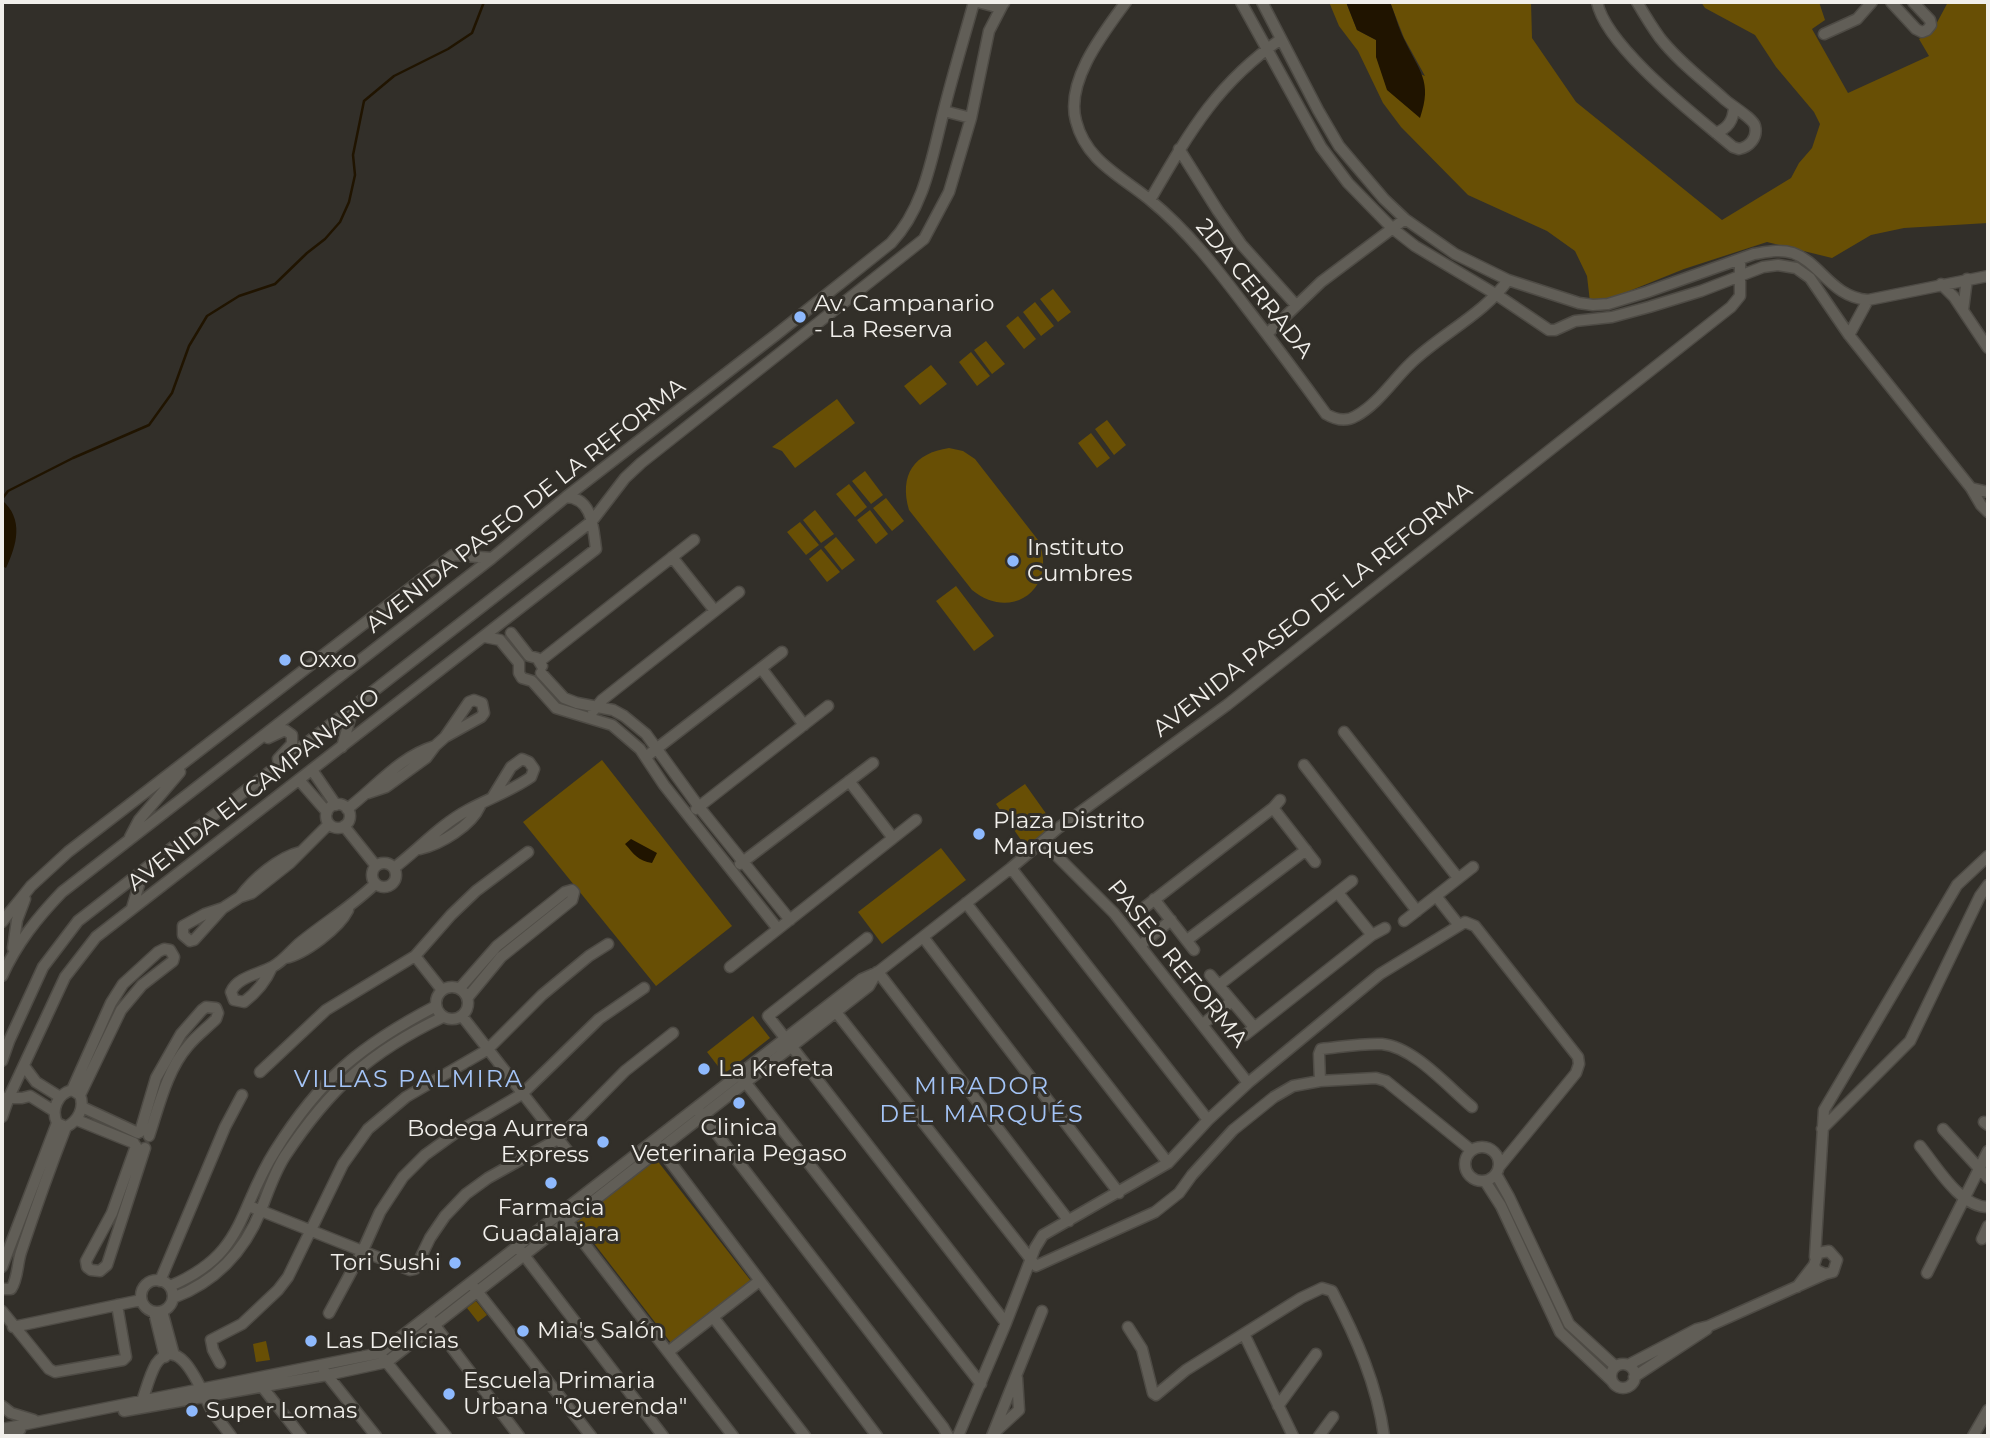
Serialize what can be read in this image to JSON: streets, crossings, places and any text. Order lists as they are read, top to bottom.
{
  "streets": {
    "street": [
      "2DA CERRADA",
      "AVENIDA PASEO DE LA REFORMA",
      "AVENIDA EL CAMPANARIO",
      "PASEO REFORMA"
    ]
  },
  "crossings": [
    ["AVENIDA PASEO DE LA REFORMA", "AVENIDA EL CAMPANARIO"],
    ["AVENIDA PASEO DE LA REFORMA", "PASEO REFORMA"]
  ],
  "districts": ["VILLAS PALMIRA", "MIRADOR DEL MARQUÉS"],
  "places": [
    "Av. Campanario - La Reserva",
    "Instituto Cumbres",
    "Oxxo",
    "Plaza Distrito Marques",
    "La Krefeta",
    "Clinica Veterinaria Pegaso",
    "Bodega Aurrera Express",
    "Farmacia Guadalajara",
    "Tori Sushi",
    "Mia's Salón",
    "Las Delicias",
    "Escuela Primaria Urbana \"Querenda\"",
    "Super Lomas"
  ]
}
